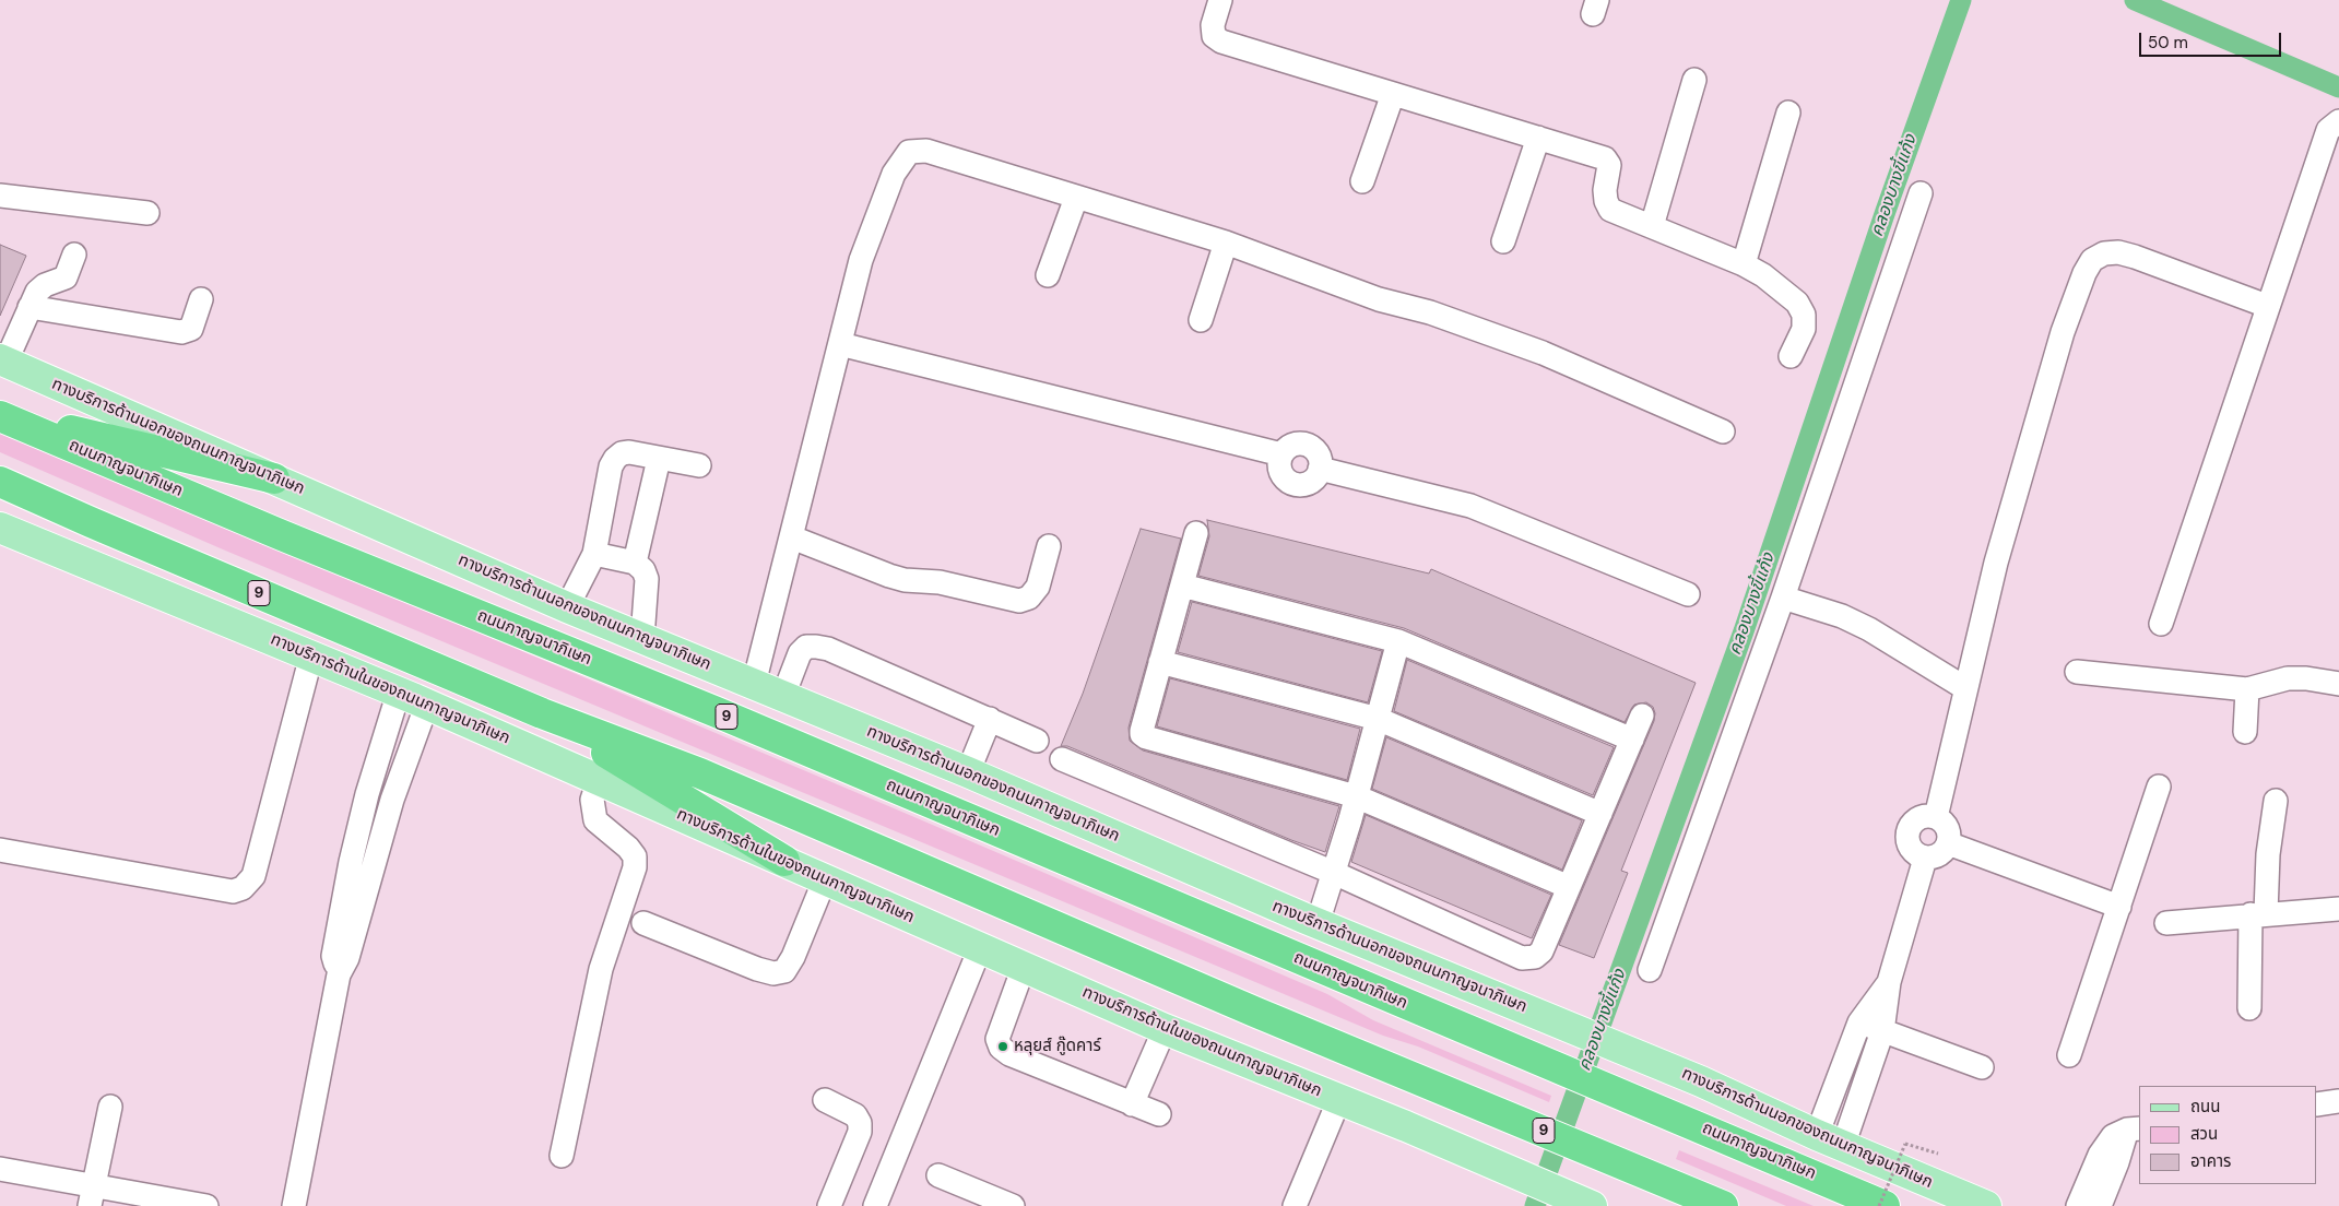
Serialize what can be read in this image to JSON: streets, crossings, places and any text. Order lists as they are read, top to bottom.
{
  "streets": {
    "highway": ["ถนนกาญจนาภิเษก", "9"],
    "main road": ["ทางบริการด้านนอกของถนนกาญจนาภิเษก", "ทางบริการด้านในของถนนกาญจนาภิเษก"]
  },
  "water": ["คลองบางขี้แก้ง"],
  "places": ["หลุยส์ กู๊ดคาร์"],
  "legend": ["ถนน", "สวน", "อาคาร"],
  "scale_bar": "50 m"
}
